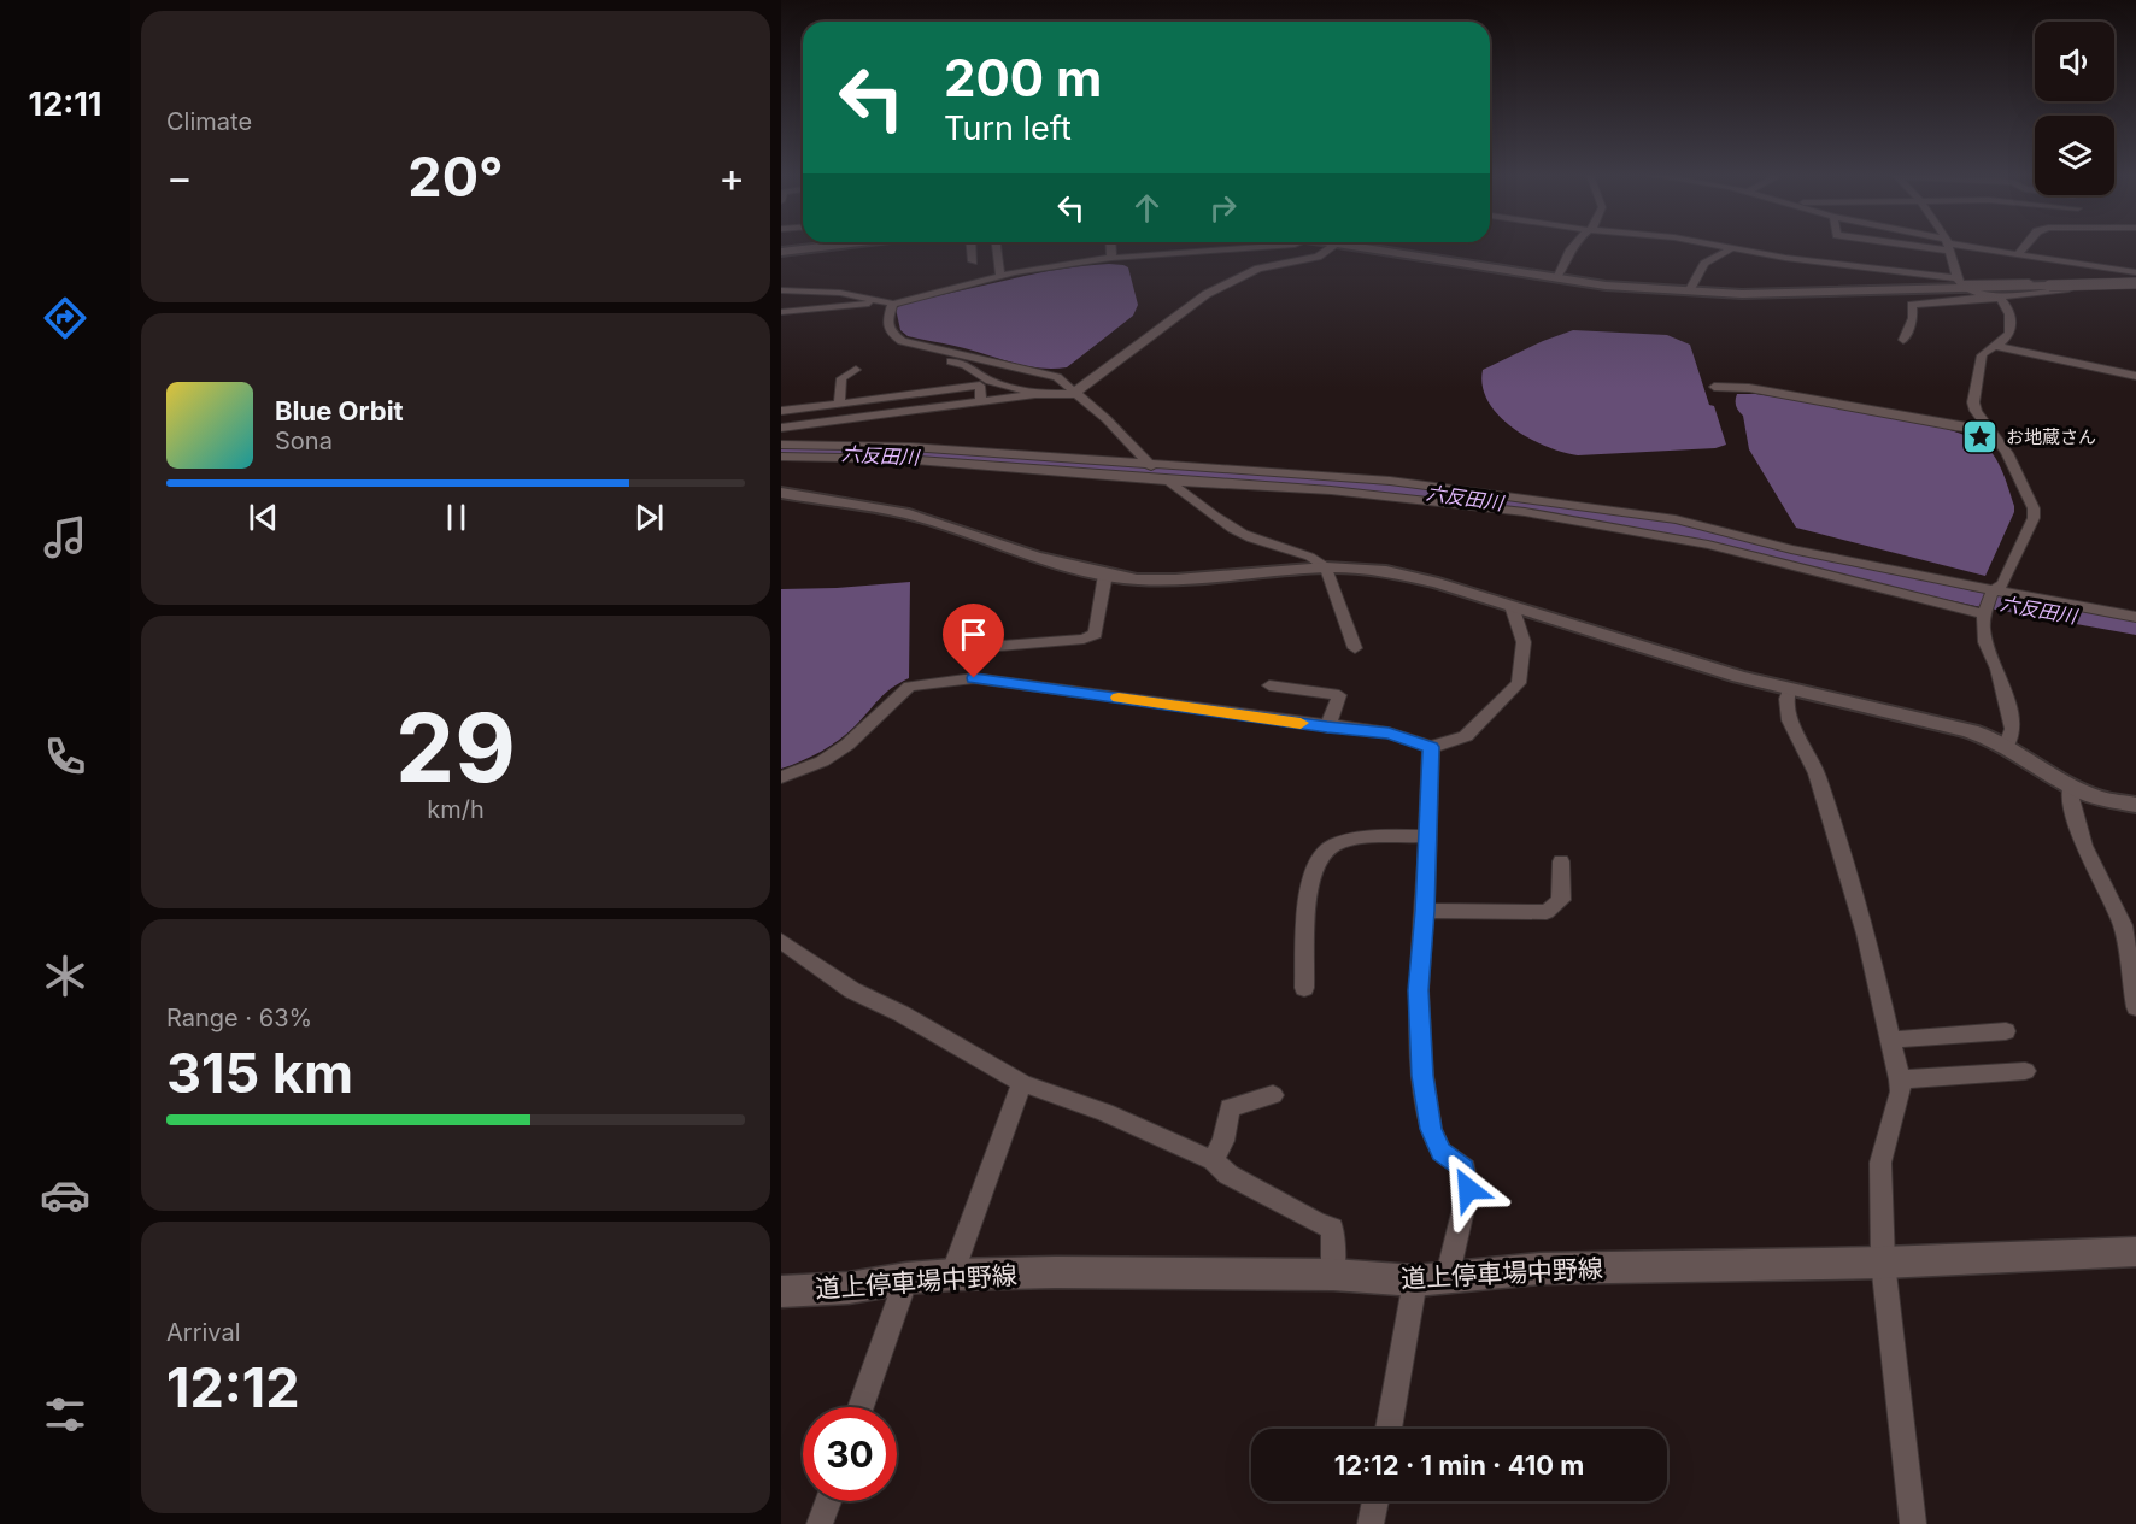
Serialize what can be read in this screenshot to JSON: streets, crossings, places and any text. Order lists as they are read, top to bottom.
{
  "streets": {
    "main road": ["道上停車場中野線"]
  },
  "water": ["六反田川"],
  "places": {
    "place": ["お地蔵さん"]
  },
  "page": {
    "tabs": "12:11",
    "tile": [
      "Climate",
      ["29", "km/h"],
      ["Range · 63%", "315 km"],
      ["Arrival", "12:12"]
    ],
    "turn": ["200 m", "Turn left"],
    "heat": ["−", "20°", "+"],
    "song": ["Blue Orbit", "Sona"],
    "limit": "30",
    "trip": "12:12 · 1 min · 410 m"
  }
}
